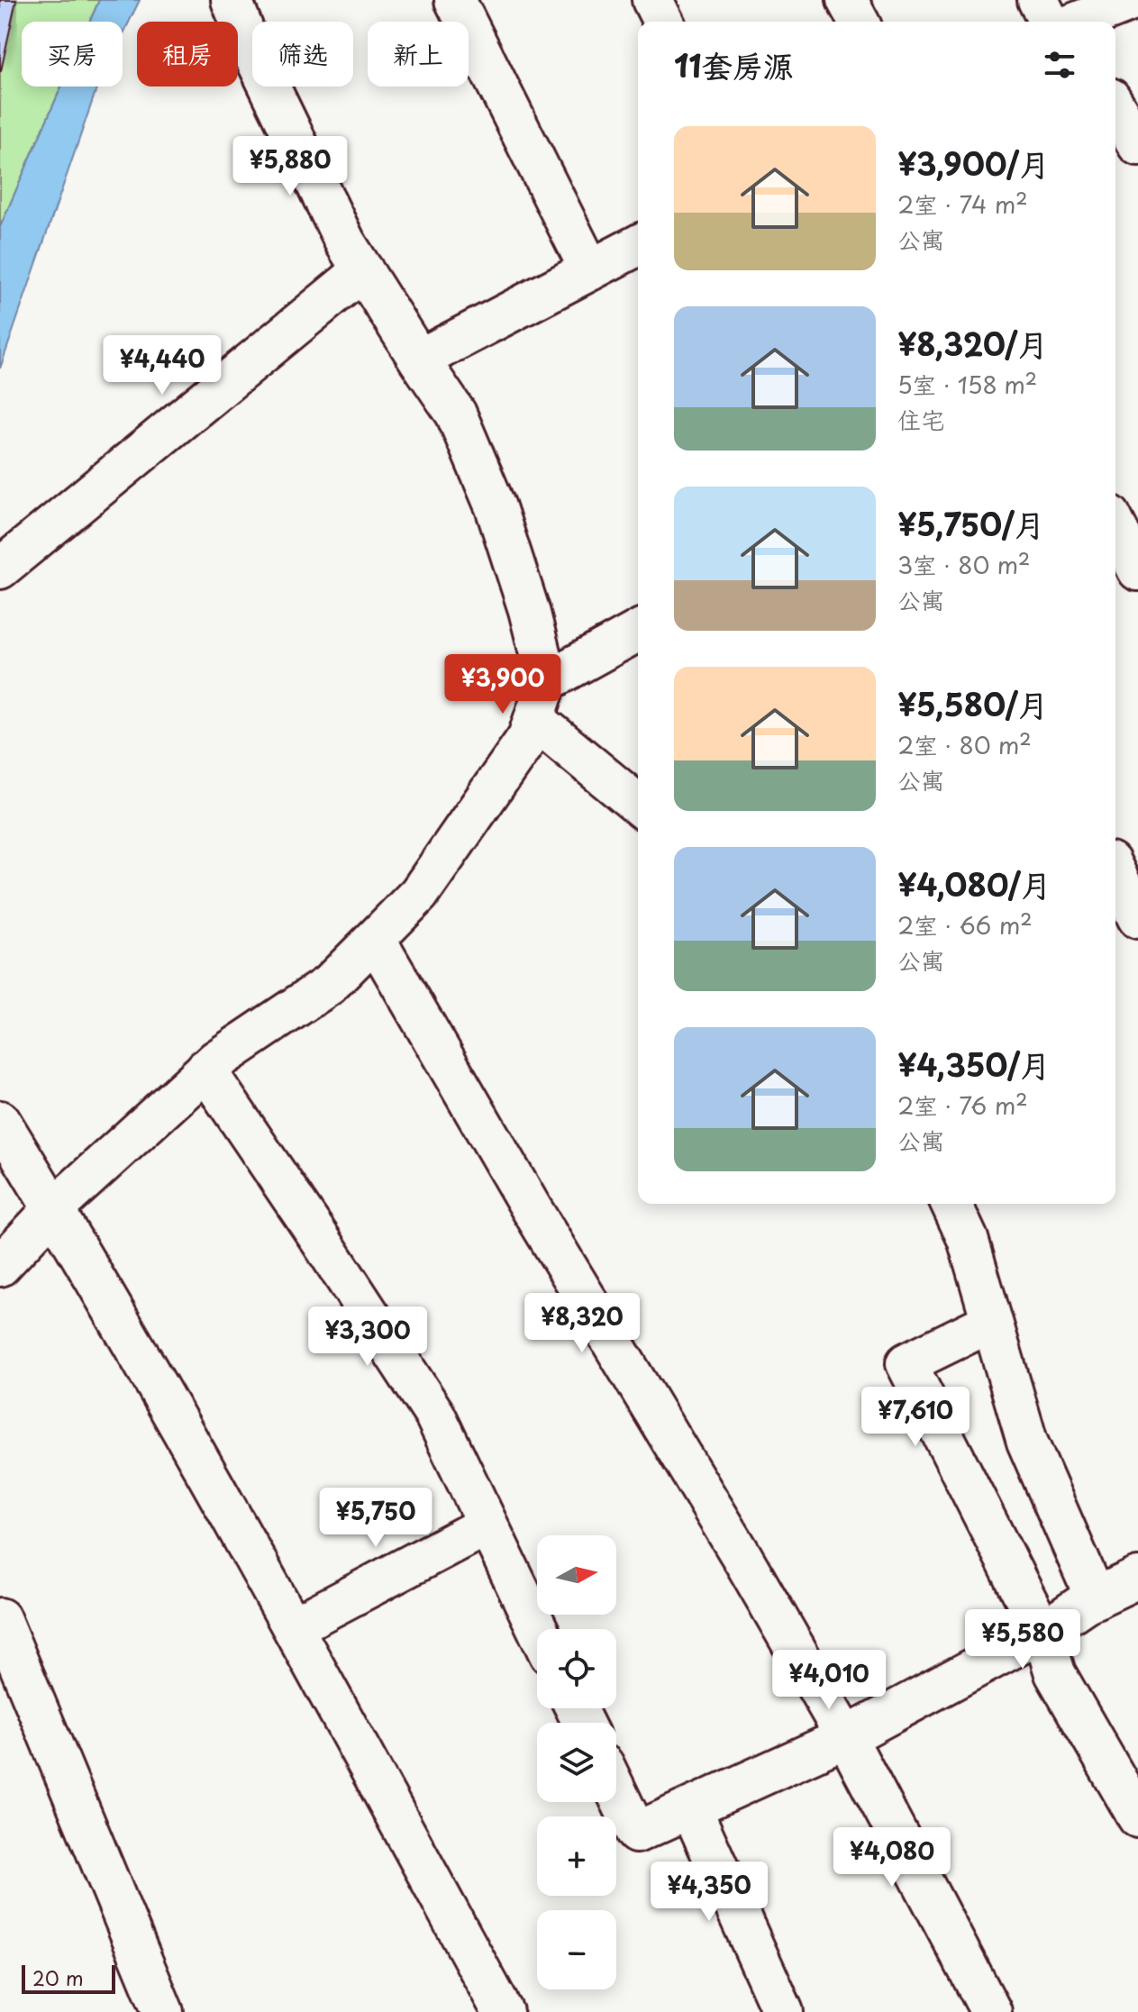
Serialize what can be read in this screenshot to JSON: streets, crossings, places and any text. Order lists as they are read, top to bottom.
{
  "scale_bar": "20 m",
  "north": "right",
  "page": {
    "chip": [
      "买房",
      "租房",
      "筛选",
      "新上"
    ],
    "heading": "11套房源",
    "list": [
      {
        "name": "¥3,900/月",
        "note": "2室 · 74 m² · 公寓"
      },
      {
        "name": "¥8,320/月",
        "note": "5室 · 158 m² · 住宅"
      },
      {
        "name": "¥5,750/月",
        "note": "3室 · 80 m² · 公寓"
      },
      {
        "name": "¥5,580/月",
        "note": "2室 · 80 m² · 公寓"
      },
      {
        "name": "¥4,080/月",
        "note": "2室 · 66 m² · 公寓"
      },
      {
        "name": "¥4,350/月",
        "note": "2室 · 76 m² · 公寓"
      }
    ],
    "price": [
      "¥5,880",
      "¥4,440",
      "¥3,900",
      "¥8,320",
      "¥3,300",
      "¥7,610",
      "¥5,750",
      "¥5,580",
      "¥4,010",
      "¥4,080",
      "¥4,350"
    ],
    "map_buttons": ["+", "−"],
    "scale": "20 m"
  }
}
